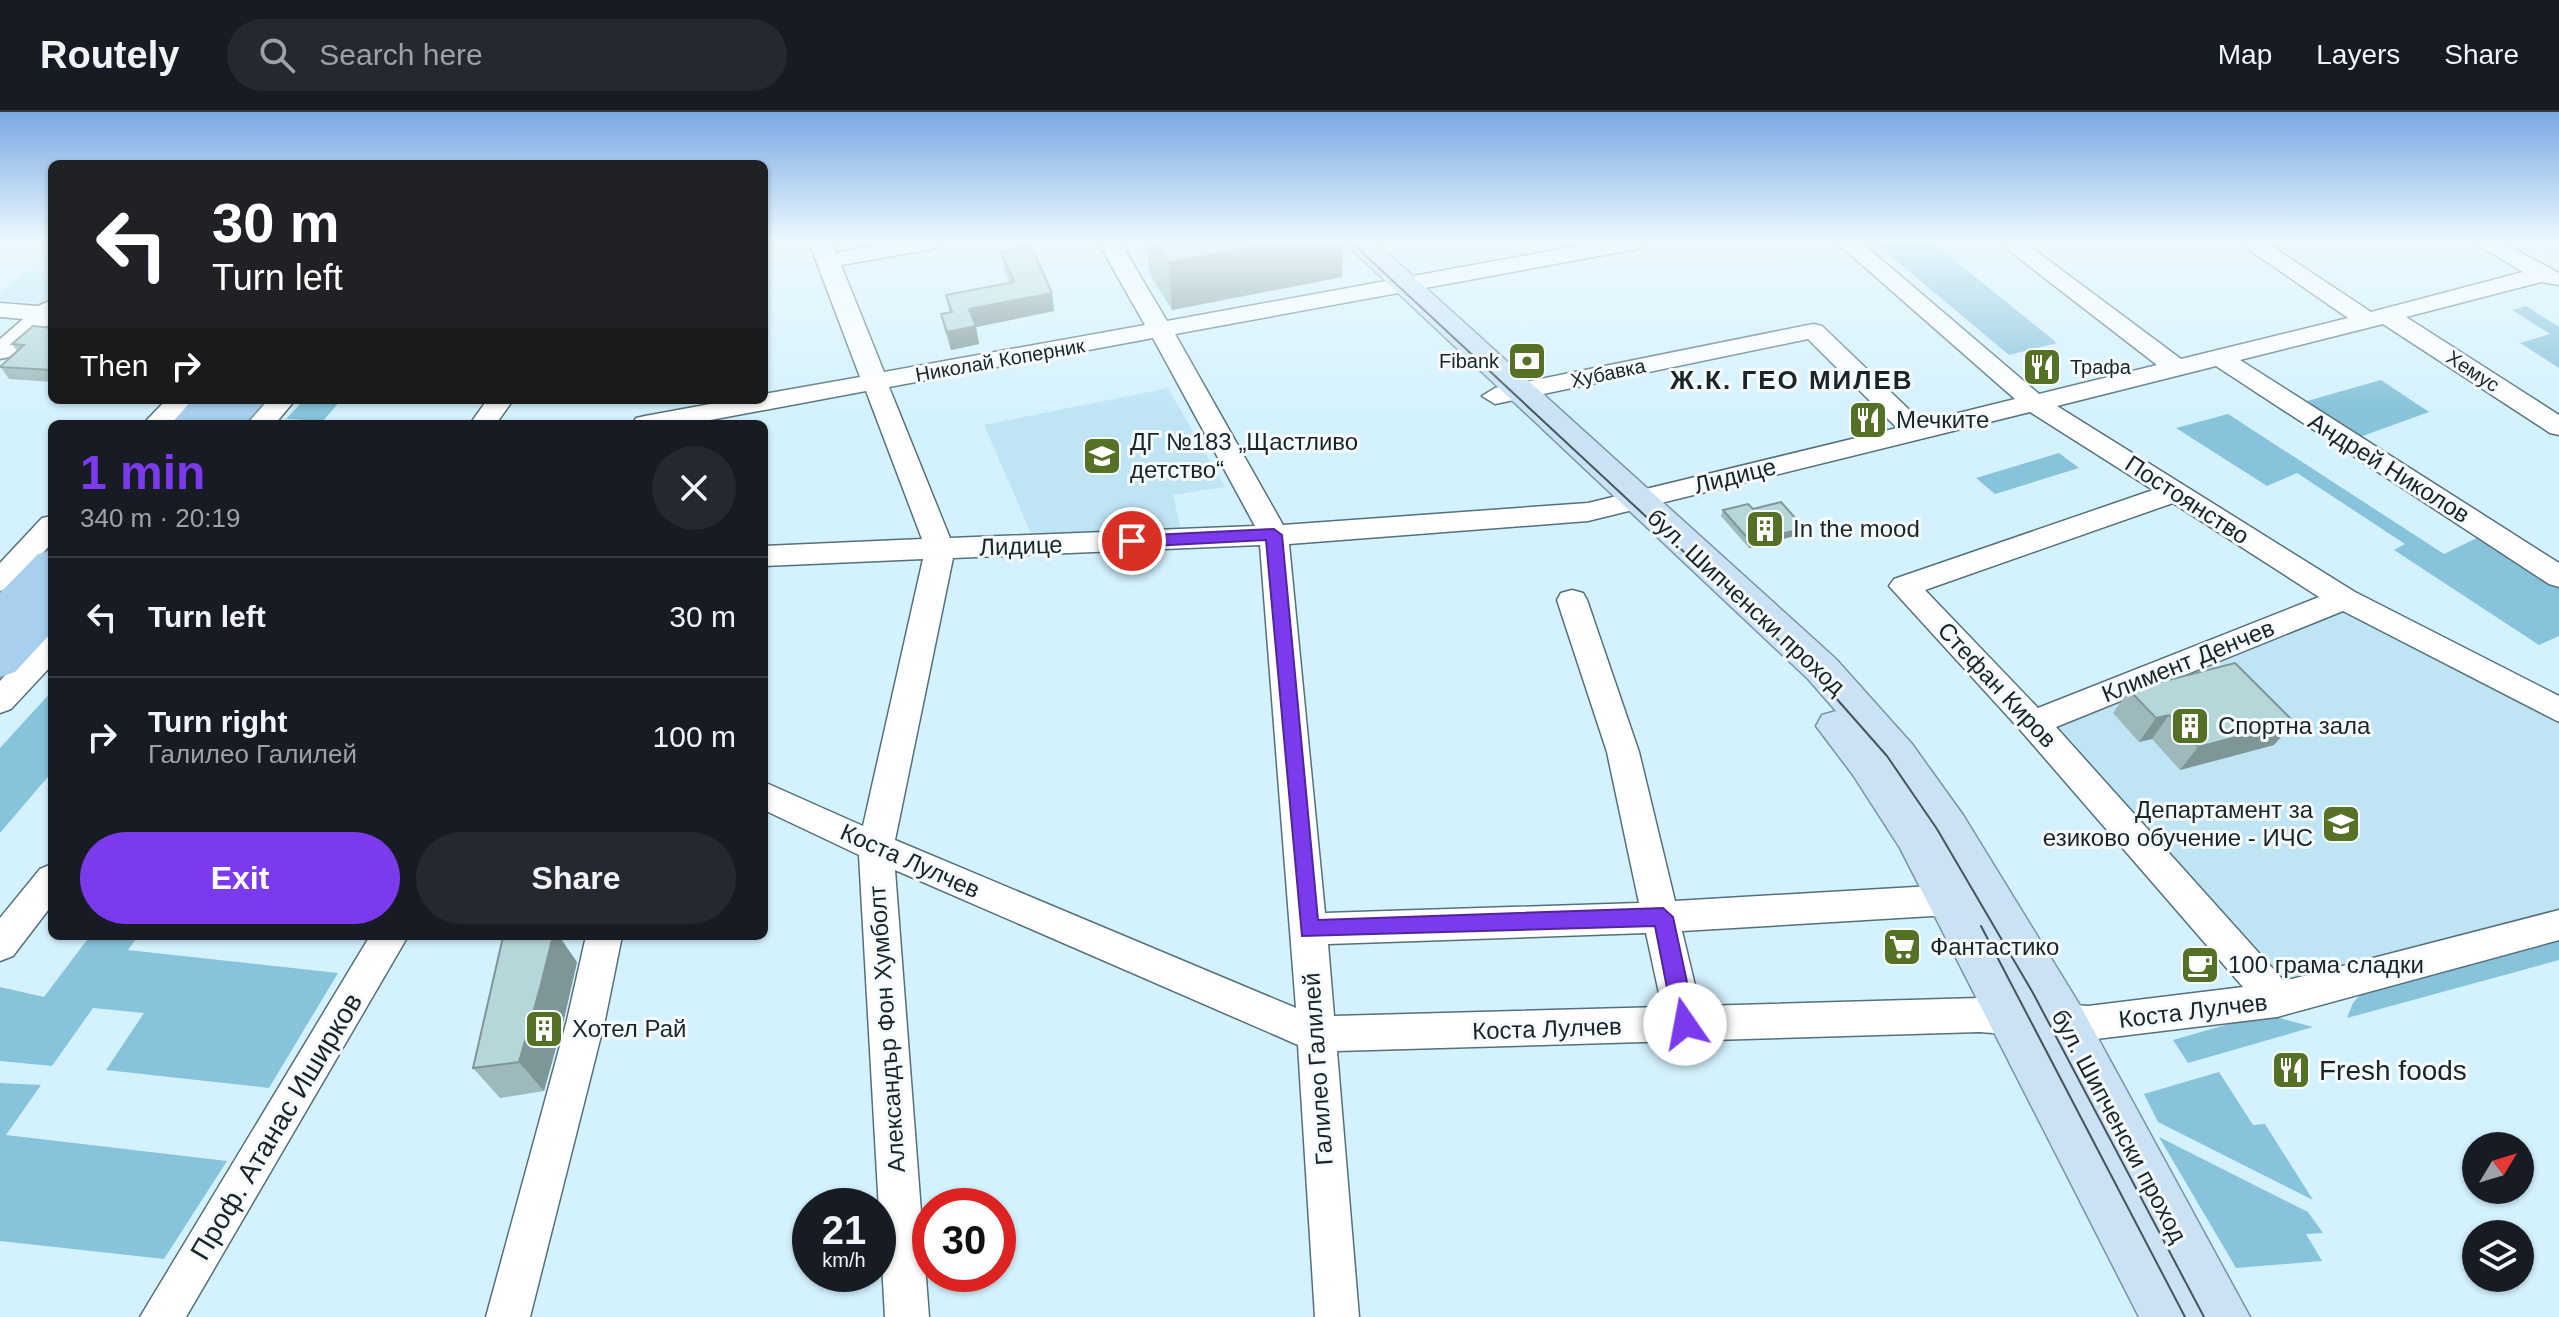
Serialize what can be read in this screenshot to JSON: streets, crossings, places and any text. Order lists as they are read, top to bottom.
{
  "streets": {
    "main road": ["бул. Шипченски проход"],
    "street": [
      "Николай Коперник",
      "Хемус",
      "Хубавка",
      "Андрей Николов",
      "Лидице",
      "Постоянство",
      "Климент Денчев",
      "Стефан Киров",
      "Коста Лулчев",
      "Александър Фон Хумболт",
      "Галилео Галилей",
      "Проф. Атанас Иширков"
    ]
  },
  "crossings": [
    ["Николай Коперник", "Галилео Галилей"],
    ["Хемус", "Лидице"],
    ["Хубавка", "Лидице"],
    ["Хубавка", "бул. Шипченски проход"],
    ["Андрей Николов", "Лидице"],
    ["Лидице", "Постоянство"],
    ["Лидице", "бул. Шипченски проход"],
    ["Лидице", "Александър Фон Хумболт"],
    ["Лидице", "Галилео Галилей"],
    ["Постоянство", "Климент Денчев"],
    ["Постоянство", "Стефан Киров"],
    ["бул. Шипченски проход", "Коста Лулчев"],
    ["Климент Денчев", "Стефан Киров"],
    ["Стефан Киров", "Коста Лулчев"],
    ["Коста Лулчев", "Александър Фон Хумболт"],
    ["Коста Лулчев", "Галилео Галилей"]
  ],
  "districts": ["Ж.К. ГЕО МИЛЕВ"],
  "places": {
    "bank": ["Fibank"],
    "restaurant": ["Трафа", "Мечките", "Fresh foods"],
    "school or university": ["ДГ №183 „Щастливо детство“", "Департамент за езиково обучение - ИЧС"],
    "building": ["In the mood", "Спортна зала", "Хотел Рай"],
    "supermarket": ["Фантастико"],
    "cafe": ["100 грама сладки"]
  },
  "north": "top right",
  "page": {
    "header": "Routely",
    "search": "Search here",
    "nav": ["Map", "Layers", "Share"],
    "turn": ["30 m", "Turn left"],
    "then": "Then",
    "heading": ["1 min", "340 m · 20:19"],
    "list": [
      {
        "name": "Turn left",
        "value": "30 m"
      },
      {
        "name": "Turn right",
        "note": "Галилео Галилей",
        "value": "100 m"
      }
    ],
    "buttons": ["Exit", "Share"],
    "speed": "21 km/h",
    "limit": "30"
  }
}
